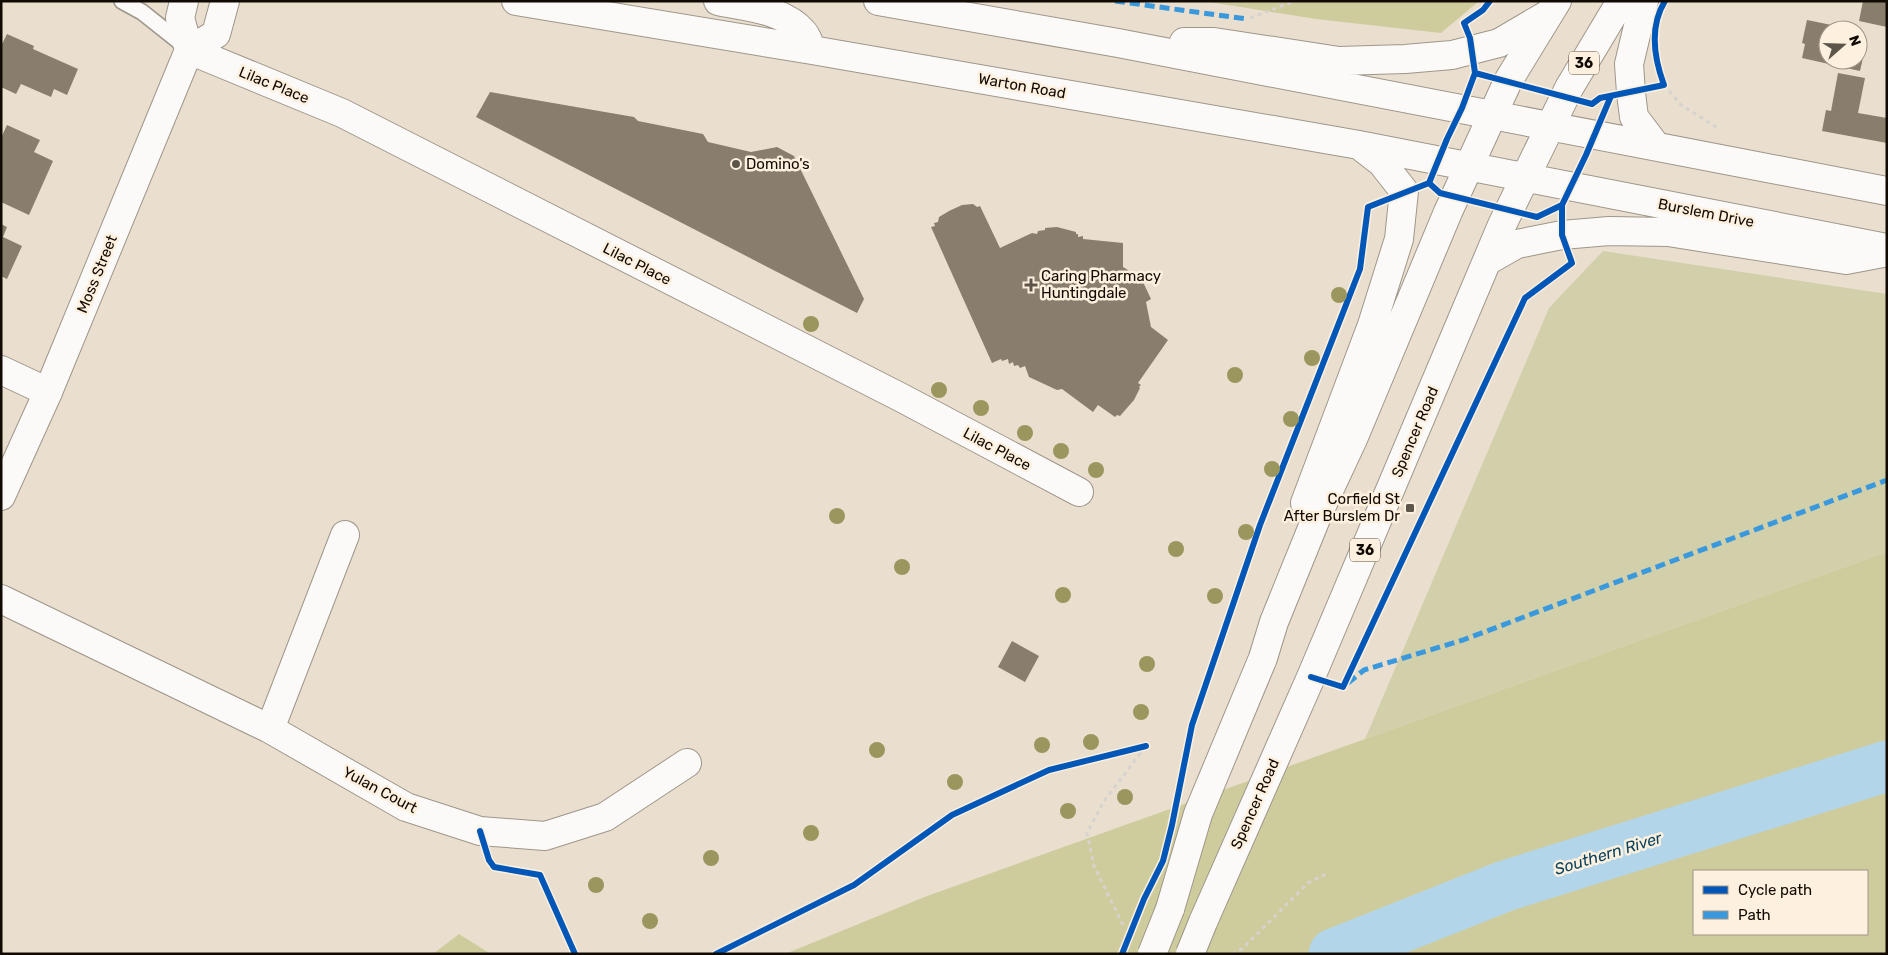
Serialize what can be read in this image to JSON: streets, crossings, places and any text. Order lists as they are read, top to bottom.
{
  "streets": {
    "main road": [
      "36",
      "Lilac Place",
      "Warton Road",
      "Burslem Drive",
      "Moss Street",
      "Spencer Road",
      "Yulan Court"
    ]
  },
  "crossings": [
    ["Lilac Place", "Moss Street"],
    ["Warton Road", "Burslem Drive"],
    ["Warton Road", "Spencer Road"],
    ["Burslem Drive", "Spencer Road"]
  ],
  "water": ["Southern River"],
  "places": {
    "other": ["Domino's"],
    "health": ["Caring Pharmacy Huntingdale"],
    "transit": ["Corfield St After Burslem Dr"]
  },
  "legend": ["Cycle path", "Path"],
  "north": "right"
}
